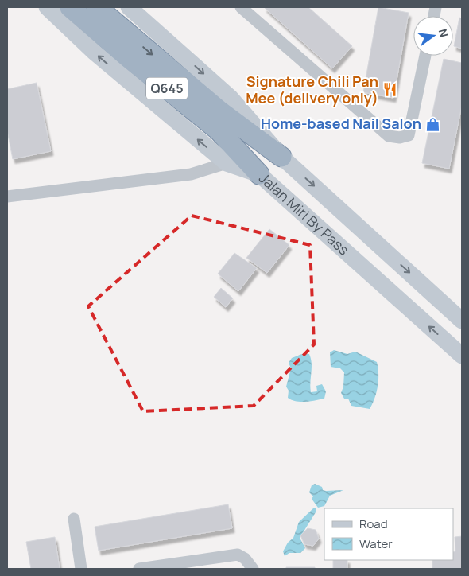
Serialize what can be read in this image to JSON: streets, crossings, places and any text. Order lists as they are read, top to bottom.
{
  "streets": {
    "highway": ["Q645"],
    "main road": ["Jalan Miri By Pass"]
  },
  "crossings": [
    ["Q645", "Jalan Miri By Pass"]
  ],
  "places": {
    "restaurant": ["Signature Chili Pan Mee (delivery only)"],
    "shop": ["Home-based Nail Salon"]
  },
  "legend": ["Road", "Water"],
  "north": "right"
}
